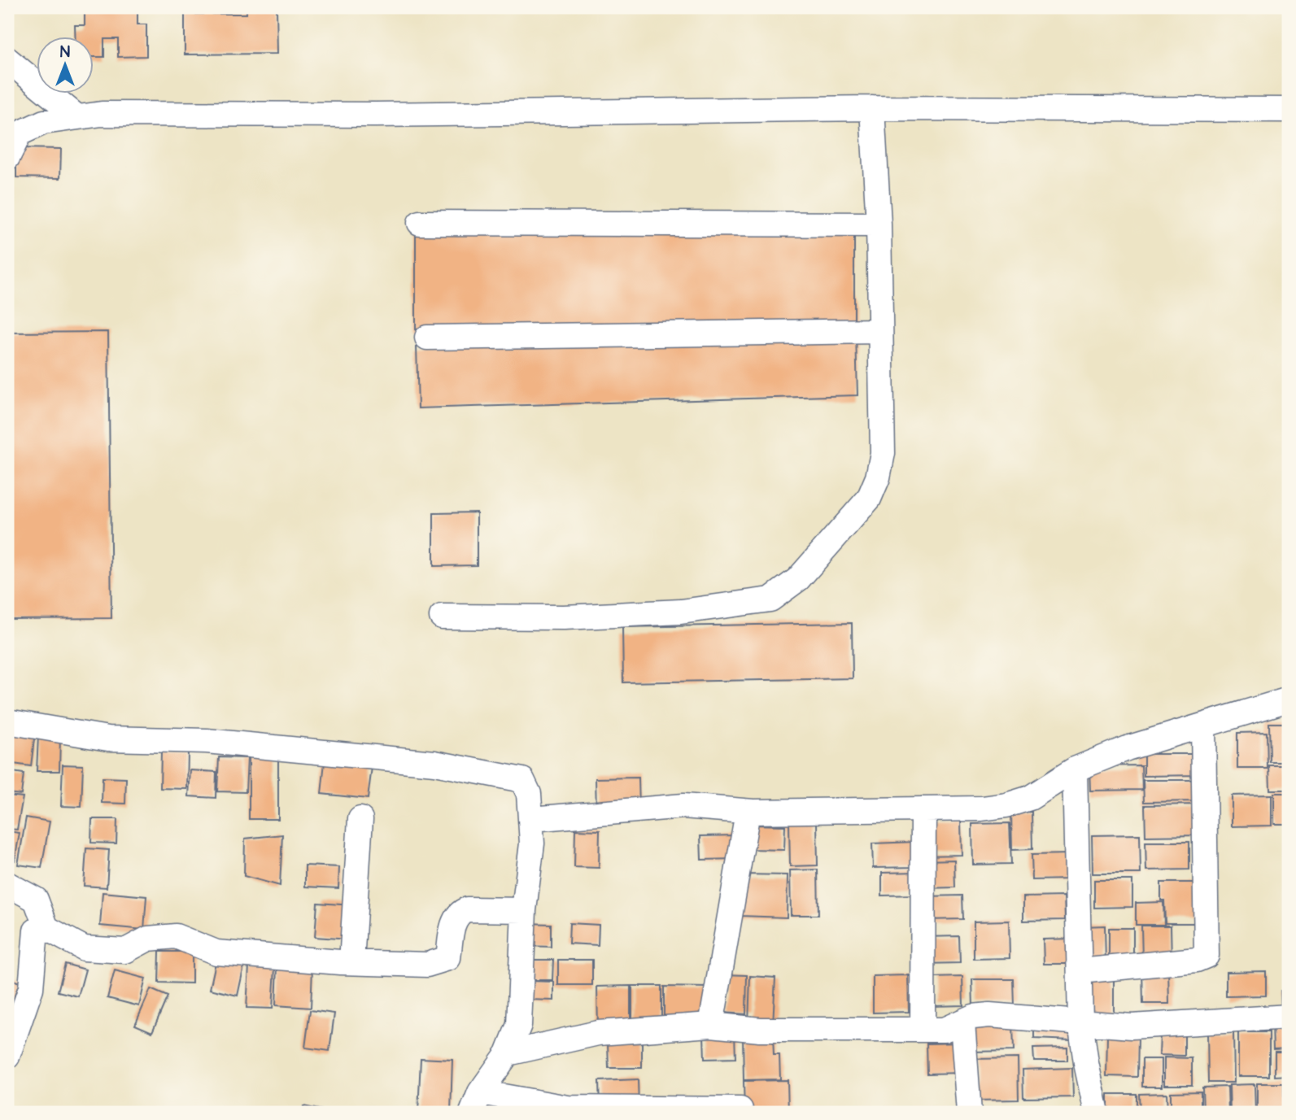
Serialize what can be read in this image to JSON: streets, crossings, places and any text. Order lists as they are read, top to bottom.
{
  "north": "top"
}
